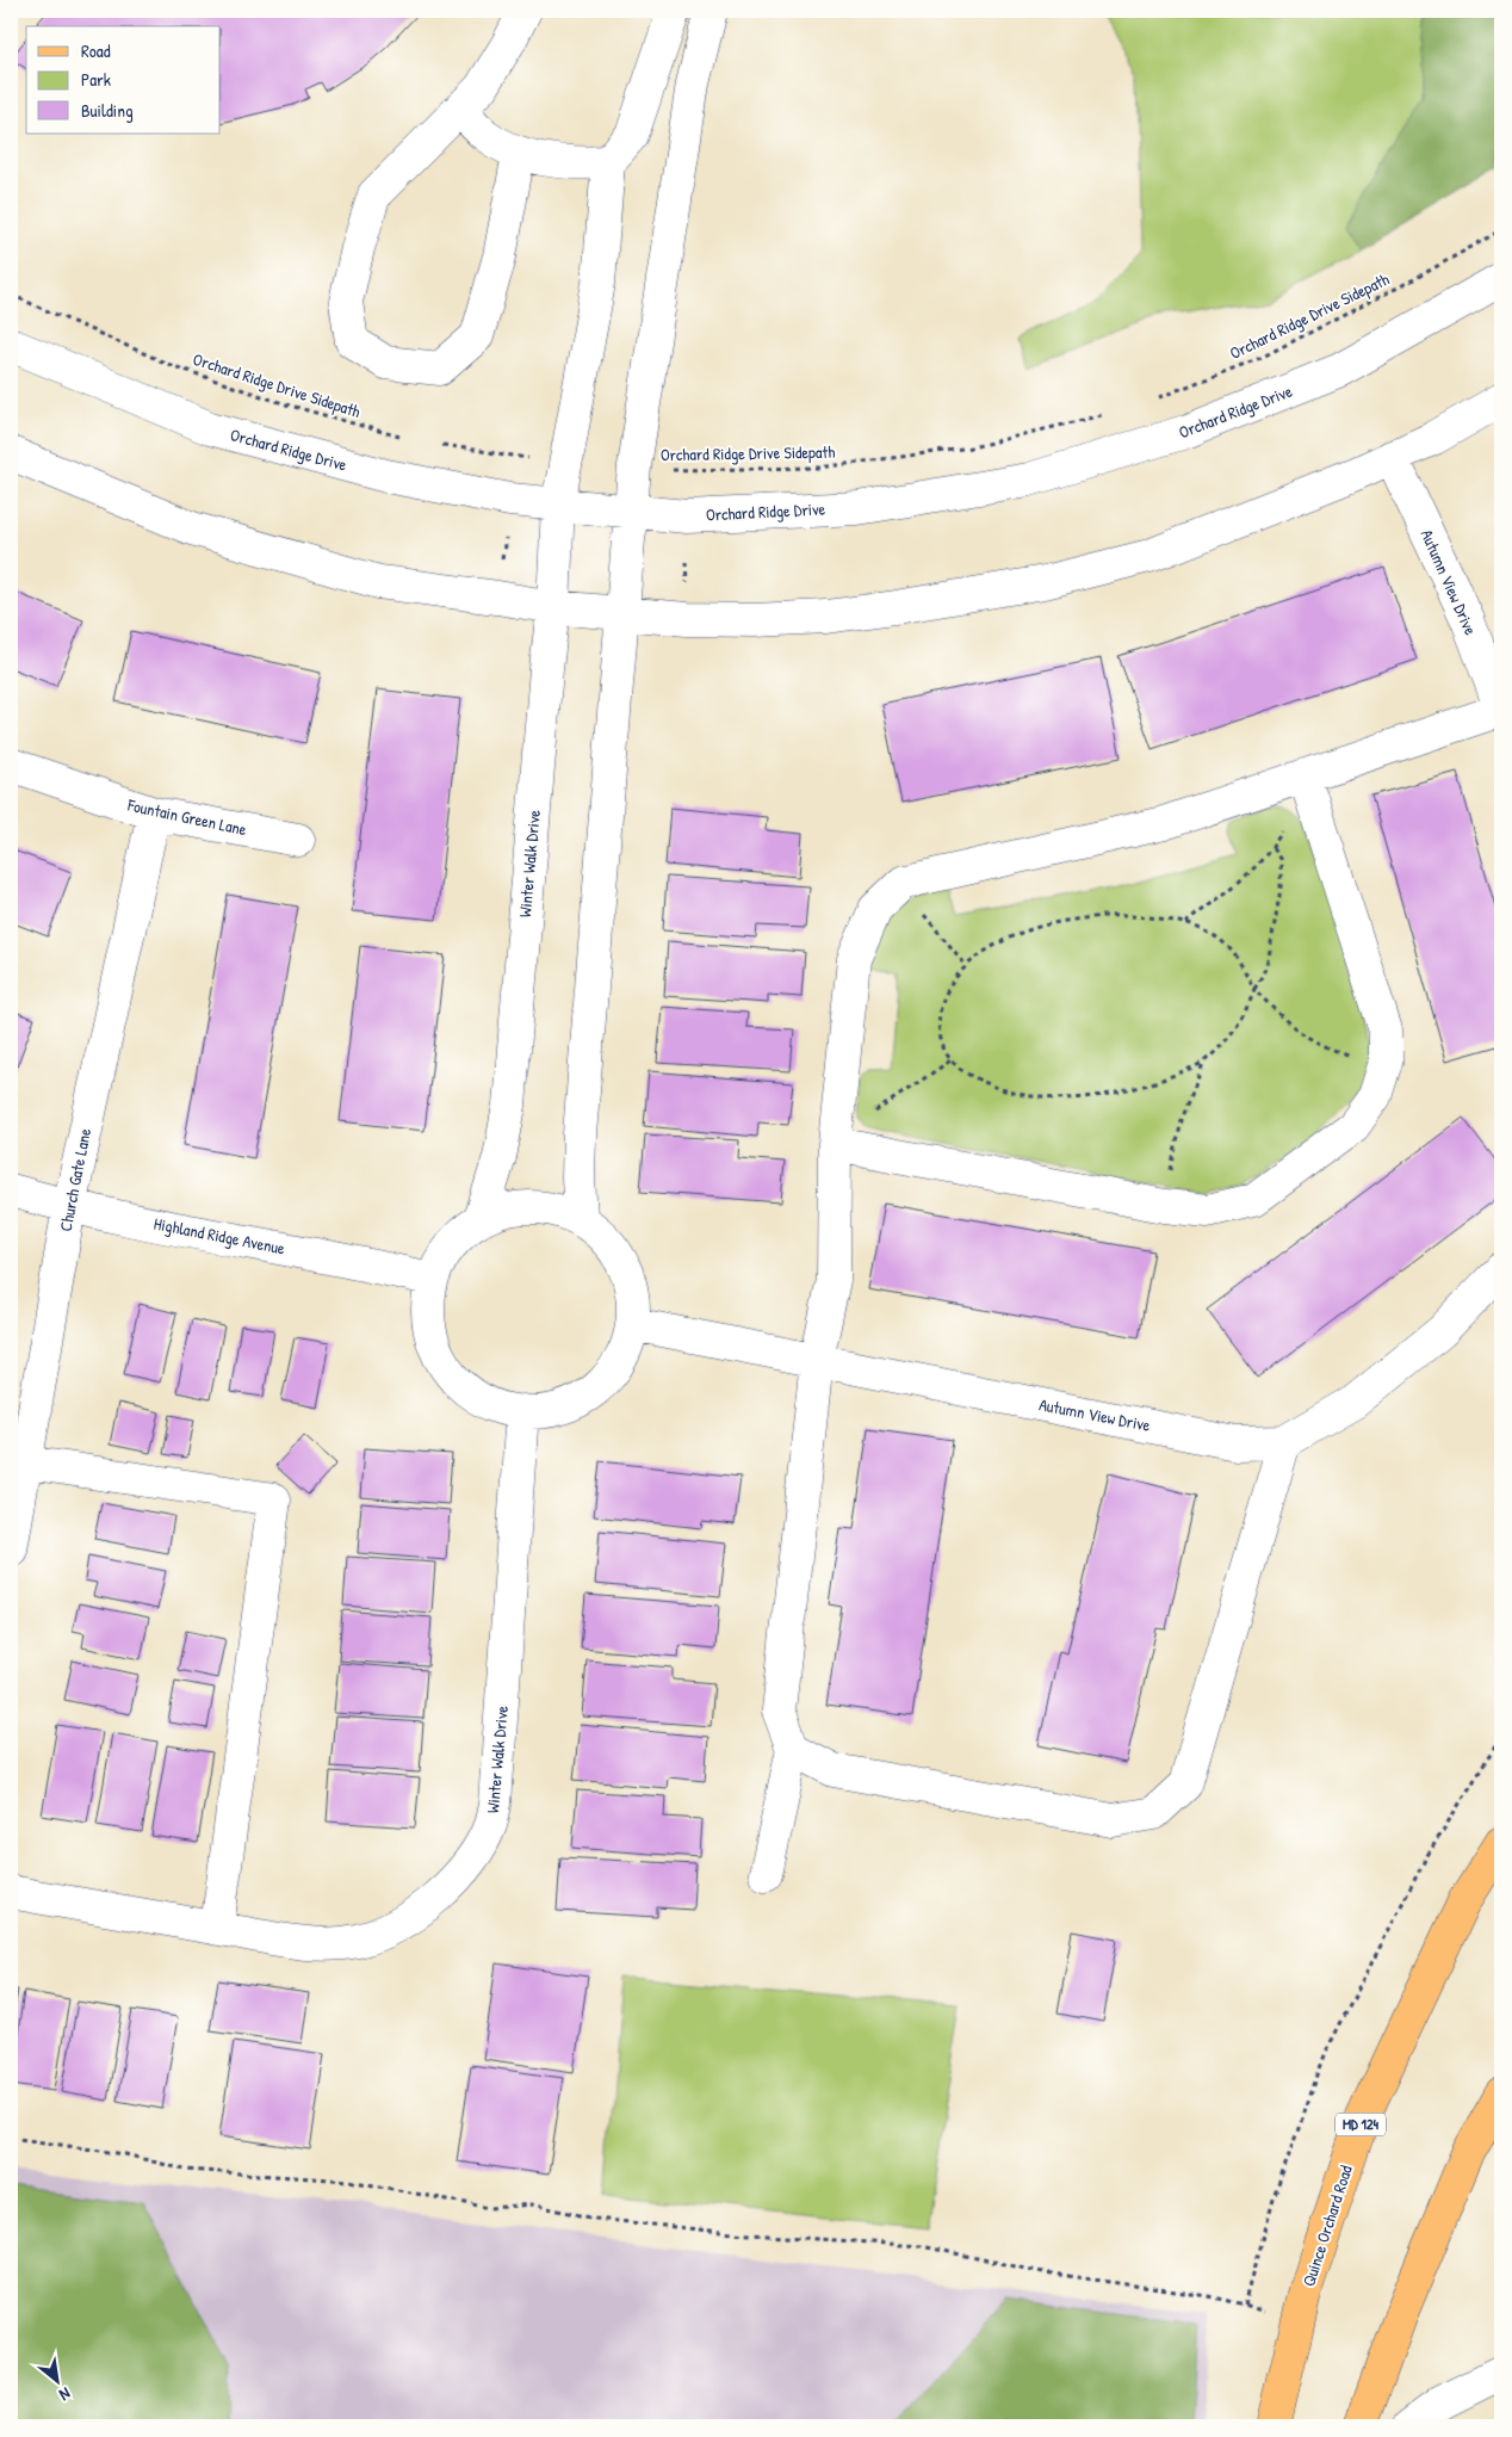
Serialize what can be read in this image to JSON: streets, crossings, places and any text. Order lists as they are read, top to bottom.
{
  "streets": {
    "main road": ["MD 124", "Quince Orchard Road"],
    "street": [
      "Orchard Ridge Drive",
      "Autumn View Drive",
      "Fountain Green Lane",
      "Winter Walk Drive",
      "Church Gate Lane",
      "Highland Ridge Avenue"
    ],
    "path": ["Orchard Ridge Drive Sidepath"]
  },
  "crossings": [
    ["Orchard Ridge Drive", "Winter Walk Drive"],
    ["Autumn View Drive", "Winter Walk Drive"],
    ["Autumn View Drive", "Highland Ridge Avenue"],
    ["Fountain Green Lane", "Church Gate Lane"],
    ["Winter Walk Drive", "Highland Ridge Avenue"],
    ["Church Gate Lane", "Highland Ridge Avenue"]
  ],
  "legend": ["Road", "Park", "Building"],
  "north": "bottom right"
}
